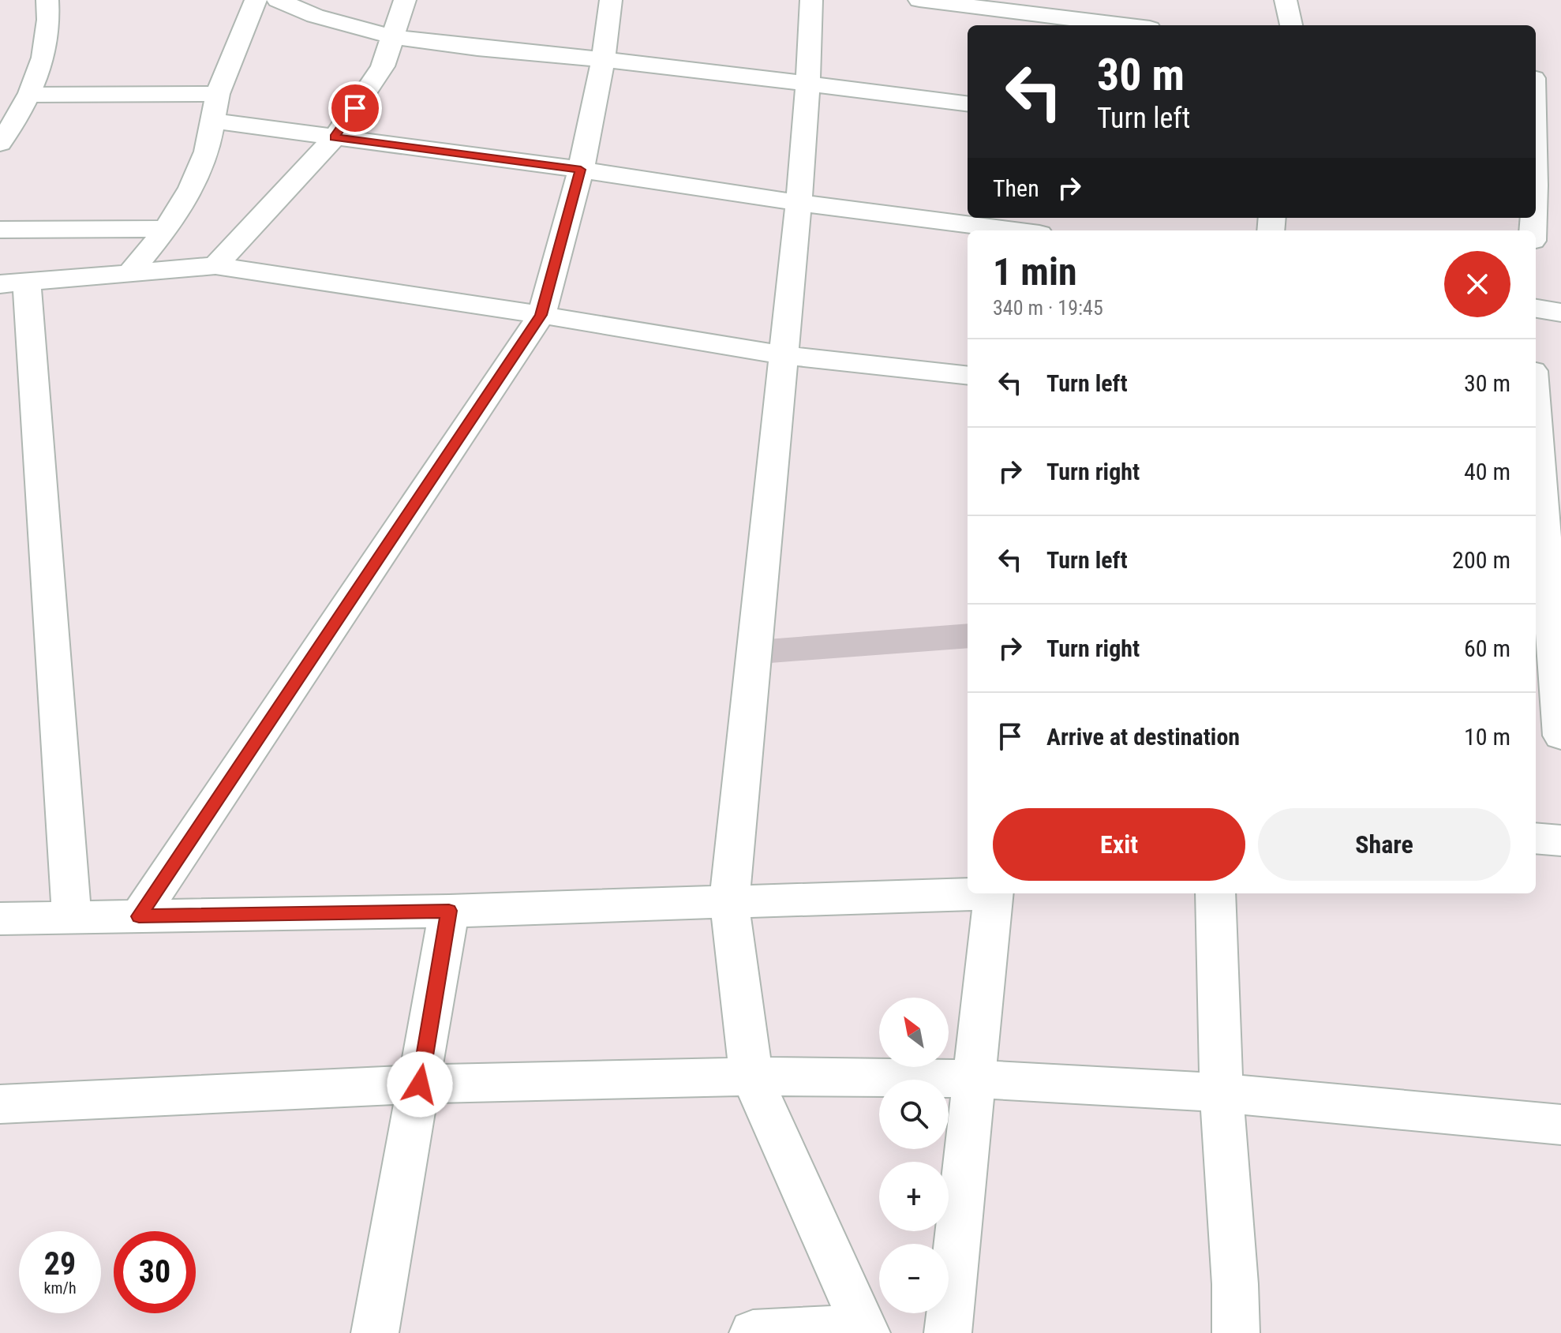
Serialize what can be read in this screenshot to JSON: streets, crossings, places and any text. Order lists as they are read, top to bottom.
{
  "north": "top left",
  "page": {
    "turn": ["30 m", "Turn left"],
    "then": "Then",
    "heading": ["1 min", "340 m · 19:45"],
    "list": [
      {
        "name": "Turn left",
        "value": "30 m"
      },
      {
        "name": "Turn right",
        "value": "40 m"
      },
      {
        "name": "Turn left",
        "value": "200 m"
      },
      {
        "name": "Turn right",
        "value": "60 m"
      },
      {
        "name": "Arrive at destination",
        "value": "10 m"
      }
    ],
    "buttons": ["Exit", "Share"],
    "map_buttons": ["+", "−"],
    "speed": "29 km/h",
    "limit": "30"
  }
}
